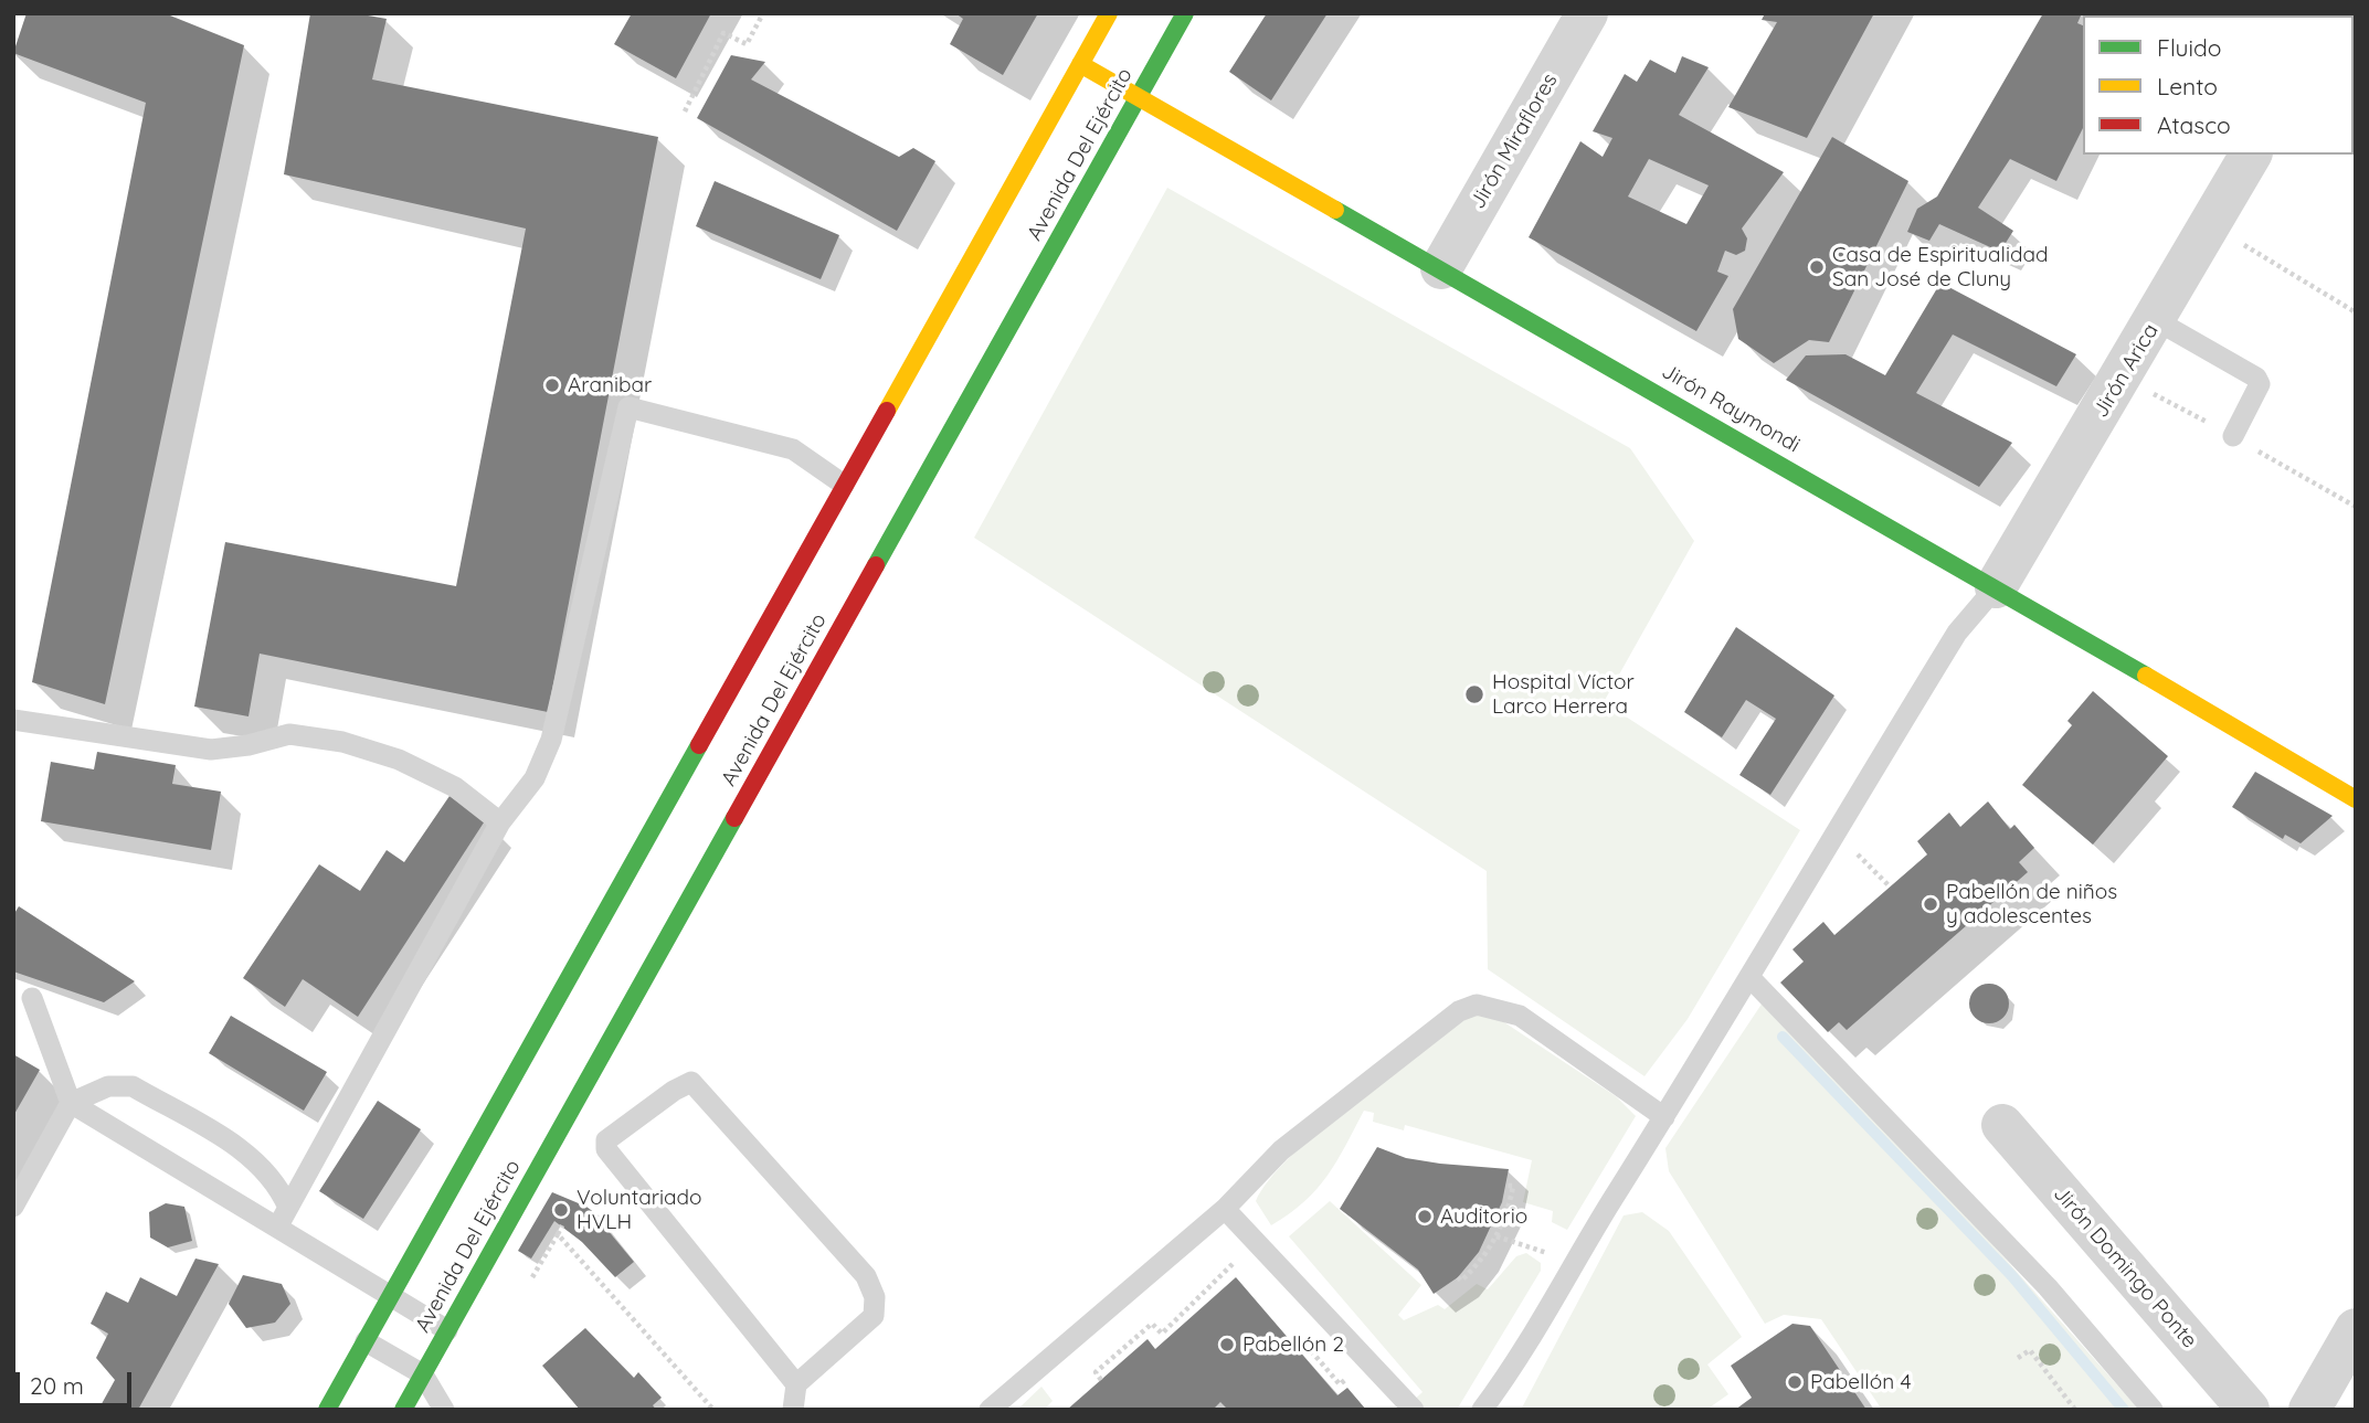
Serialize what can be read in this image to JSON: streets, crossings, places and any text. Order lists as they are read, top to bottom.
{
  "streets": {
    "main road": ["Avenida Del Ejército", "Jirón Raymondi"],
    "street": ["Jirón Miraflores", "Jirón Arica", "Jirón Domingo Ponte"]
  },
  "crossings": [
    ["Jirón Miraflores", "Jirón Raymondi"],
    ["Avenida Del Ejército", "Jirón Raymondi"],
    ["Jirón Arica", "Jirón Raymondi"]
  ],
  "places": [
    "Casa de Espiritualidad San José de Cluny",
    "Aranibar",
    "Hospital Víctor Larco Herrera",
    "Pabellón de niños y adolescentes",
    "Voluntariado HVLH",
    "Auditorio",
    "Pabellón 2",
    "Pabellón 4"
  ],
  "legend": ["Fluido", "Lento", "Atasco"],
  "scale_bar": "20 m"
}
